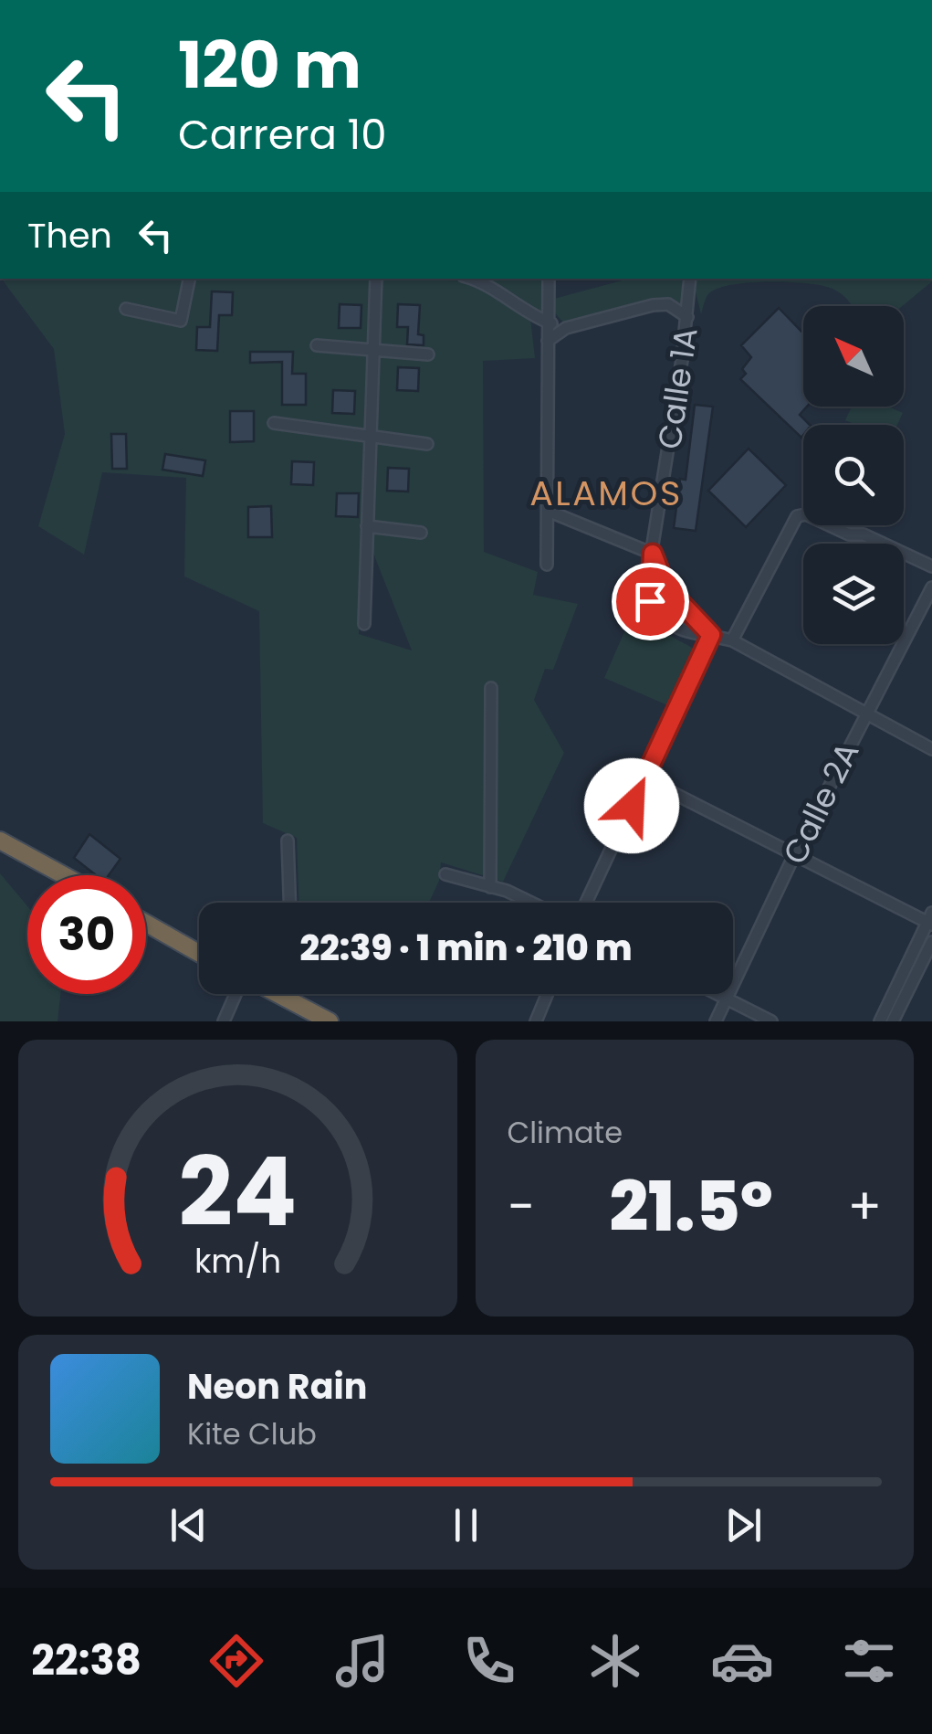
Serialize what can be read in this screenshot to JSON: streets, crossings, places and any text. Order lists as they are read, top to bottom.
{
  "streets": {
    "street": ["Calle 1A", "Calle 2A"]
  },
  "districts": ["ALAMOS"],
  "north": "top left",
  "page": {
    "turn": ["120 m", "Carrera 10"],
    "then": "Then",
    "limit": "30",
    "trip": "22:39 · 1 min · 210 m",
    "tile": "Climate",
    "heat": ["−", "21.5°", "+"],
    "song": ["Neon Rain", "Kite Club"],
    "tabs": "22:38",
    "gauge": ["24", "km/h"]
  }
}
